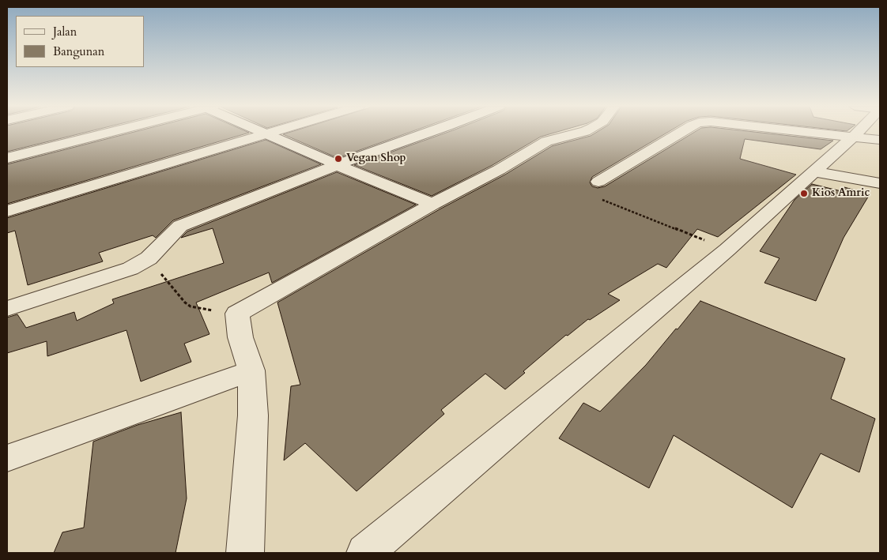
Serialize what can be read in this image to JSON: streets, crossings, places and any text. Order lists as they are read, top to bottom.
{
  "places": ["Vegan Shop", "Kios Amric"],
  "legend": ["Jalan", "Bangunan"]
}
